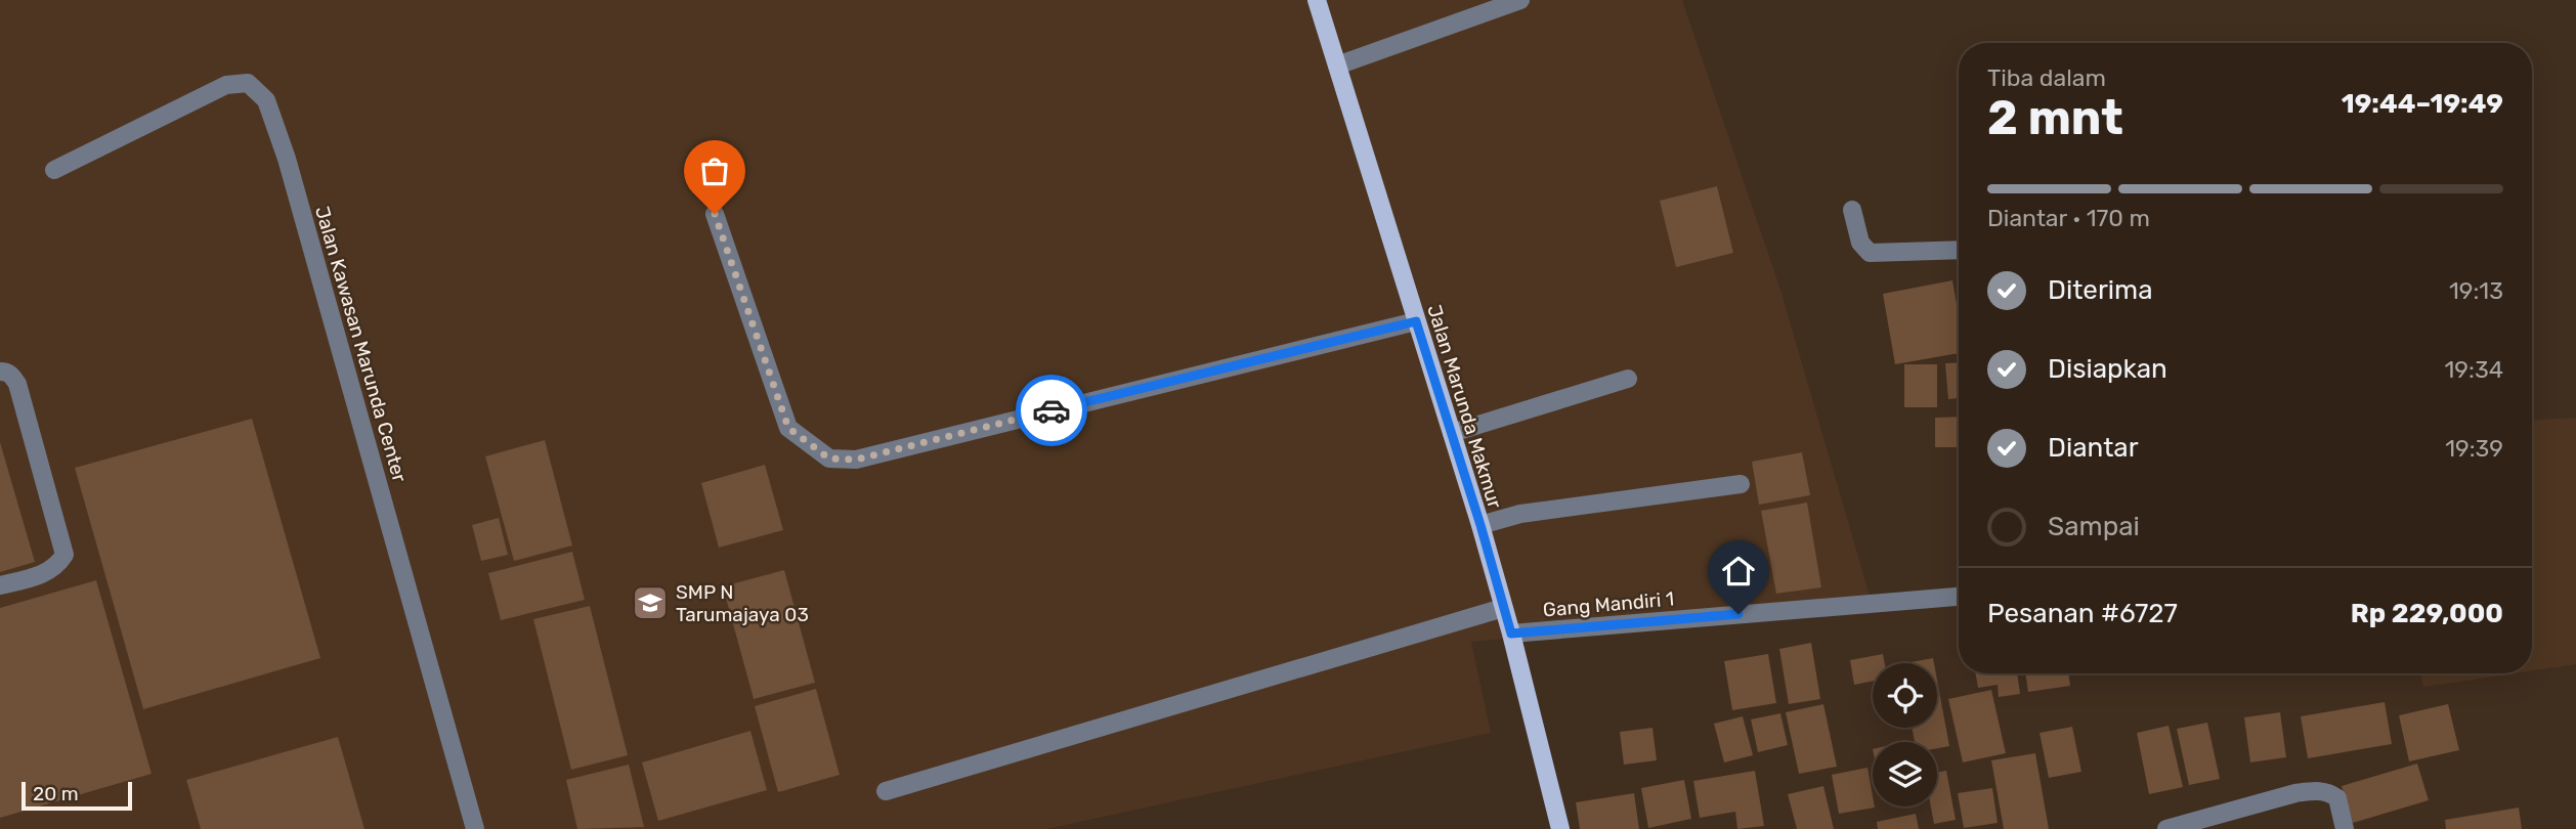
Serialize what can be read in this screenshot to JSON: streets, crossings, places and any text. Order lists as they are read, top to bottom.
{
  "streets": {
    "main road": ["Jalan Marunda Makmur"],
    "street": ["Jalan Kawasan Marunda Center", "Gang Mandiri 1"]
  },
  "crossings": [
    ["Jalan Marunda Makmur", "Gang Mandiri 1"]
  ],
  "places": {
    "school or university": ["SMP N Tarumajaya 03"]
  },
  "scale_bar": "20 m",
  "page": {
    "heading": ["2 mnt", "Tiba dalam", "19:44–19:49"],
    "panel": ["Pesanan #6727", "Rp 229,000"],
    "bar": "Diantar · 170 m",
    "list": [
      ["Diterima", "19:13"],
      ["Disiapkan", "19:34"],
      ["Diantar", "19:39"],
      "Sampai"
    ],
    "scale": "20 m"
  }
}
